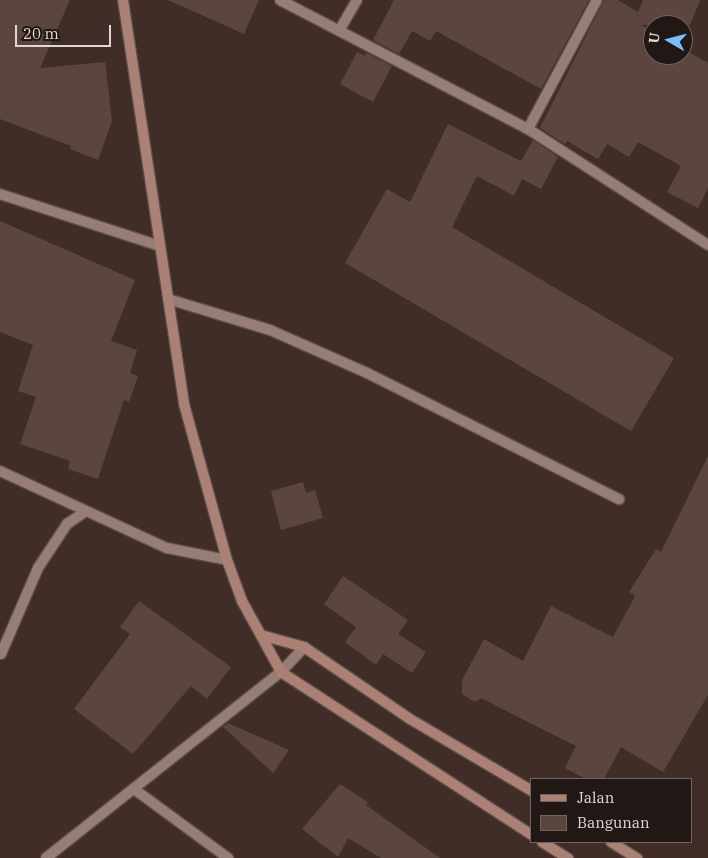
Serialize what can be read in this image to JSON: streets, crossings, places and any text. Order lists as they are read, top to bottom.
{
  "legend": ["Jalan", "Bangunan"],
  "scale_bar": "20 m",
  "north": "left"
}
